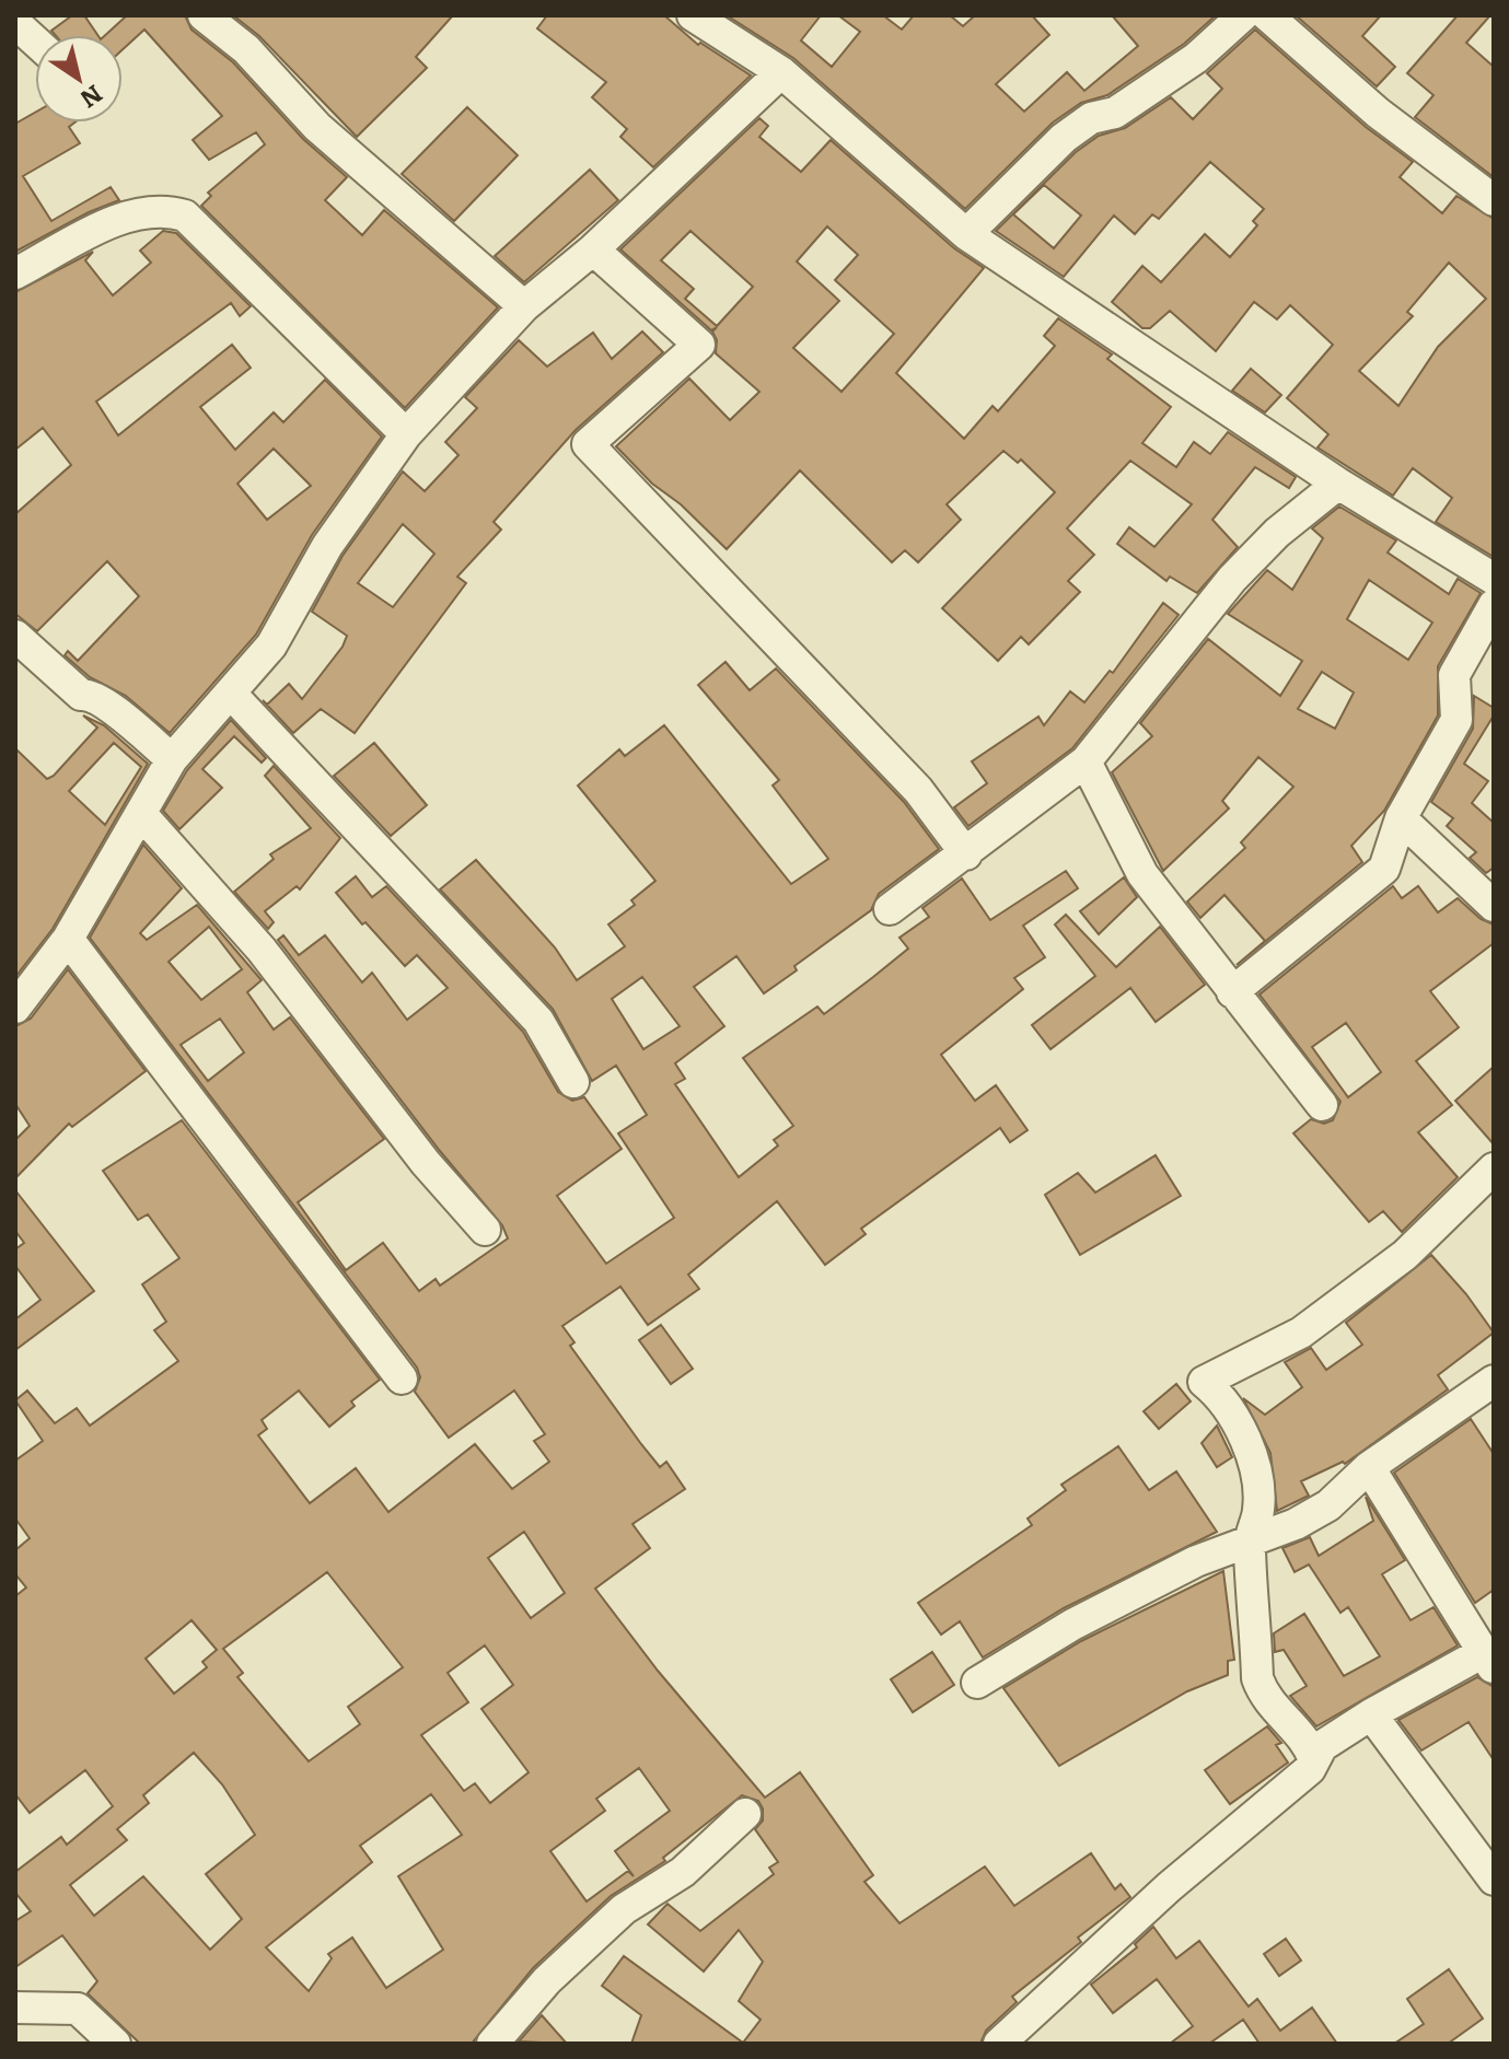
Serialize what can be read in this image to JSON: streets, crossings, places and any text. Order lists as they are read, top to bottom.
{
  "north": "bottom right"
}
